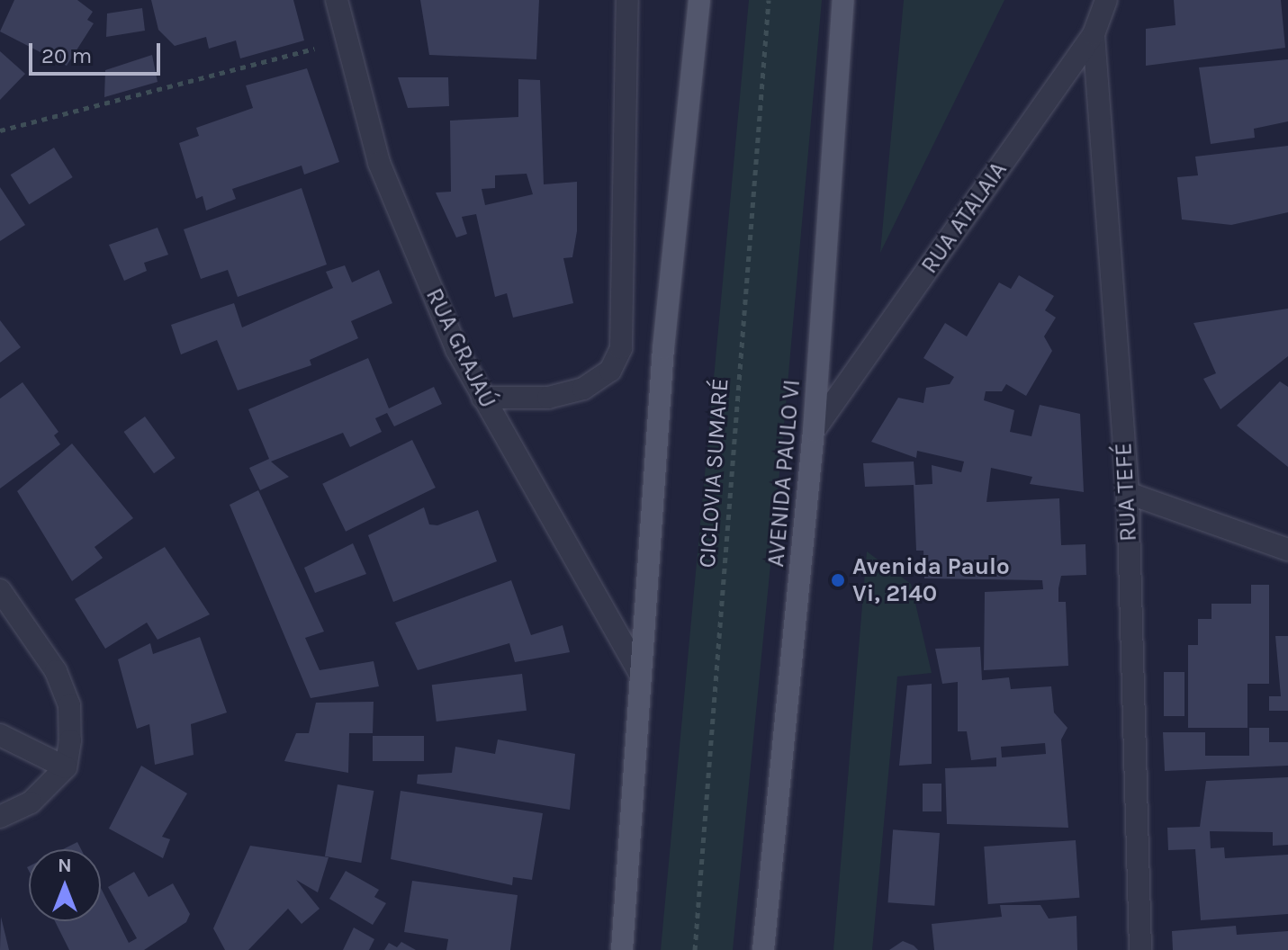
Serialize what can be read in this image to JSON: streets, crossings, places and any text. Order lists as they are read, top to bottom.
{
  "streets": {
    "main road": ["AVENIDA PAULO VI"],
    "street": ["RUA ATALAIA", "RUA GRAJAÚ", "RUA TEFÉ"],
    "path": ["CICLOVIA SUMARÉ"]
  },
  "crossings": [
    ["RUA ATALAIA", "AVENIDA PAULO VI"],
    ["RUA ATALAIA", "RUA TEFÉ"]
  ],
  "places": ["Avenida Paulo Vi, 2140"],
  "scale_bar": "20 m",
  "north": "top"
}
